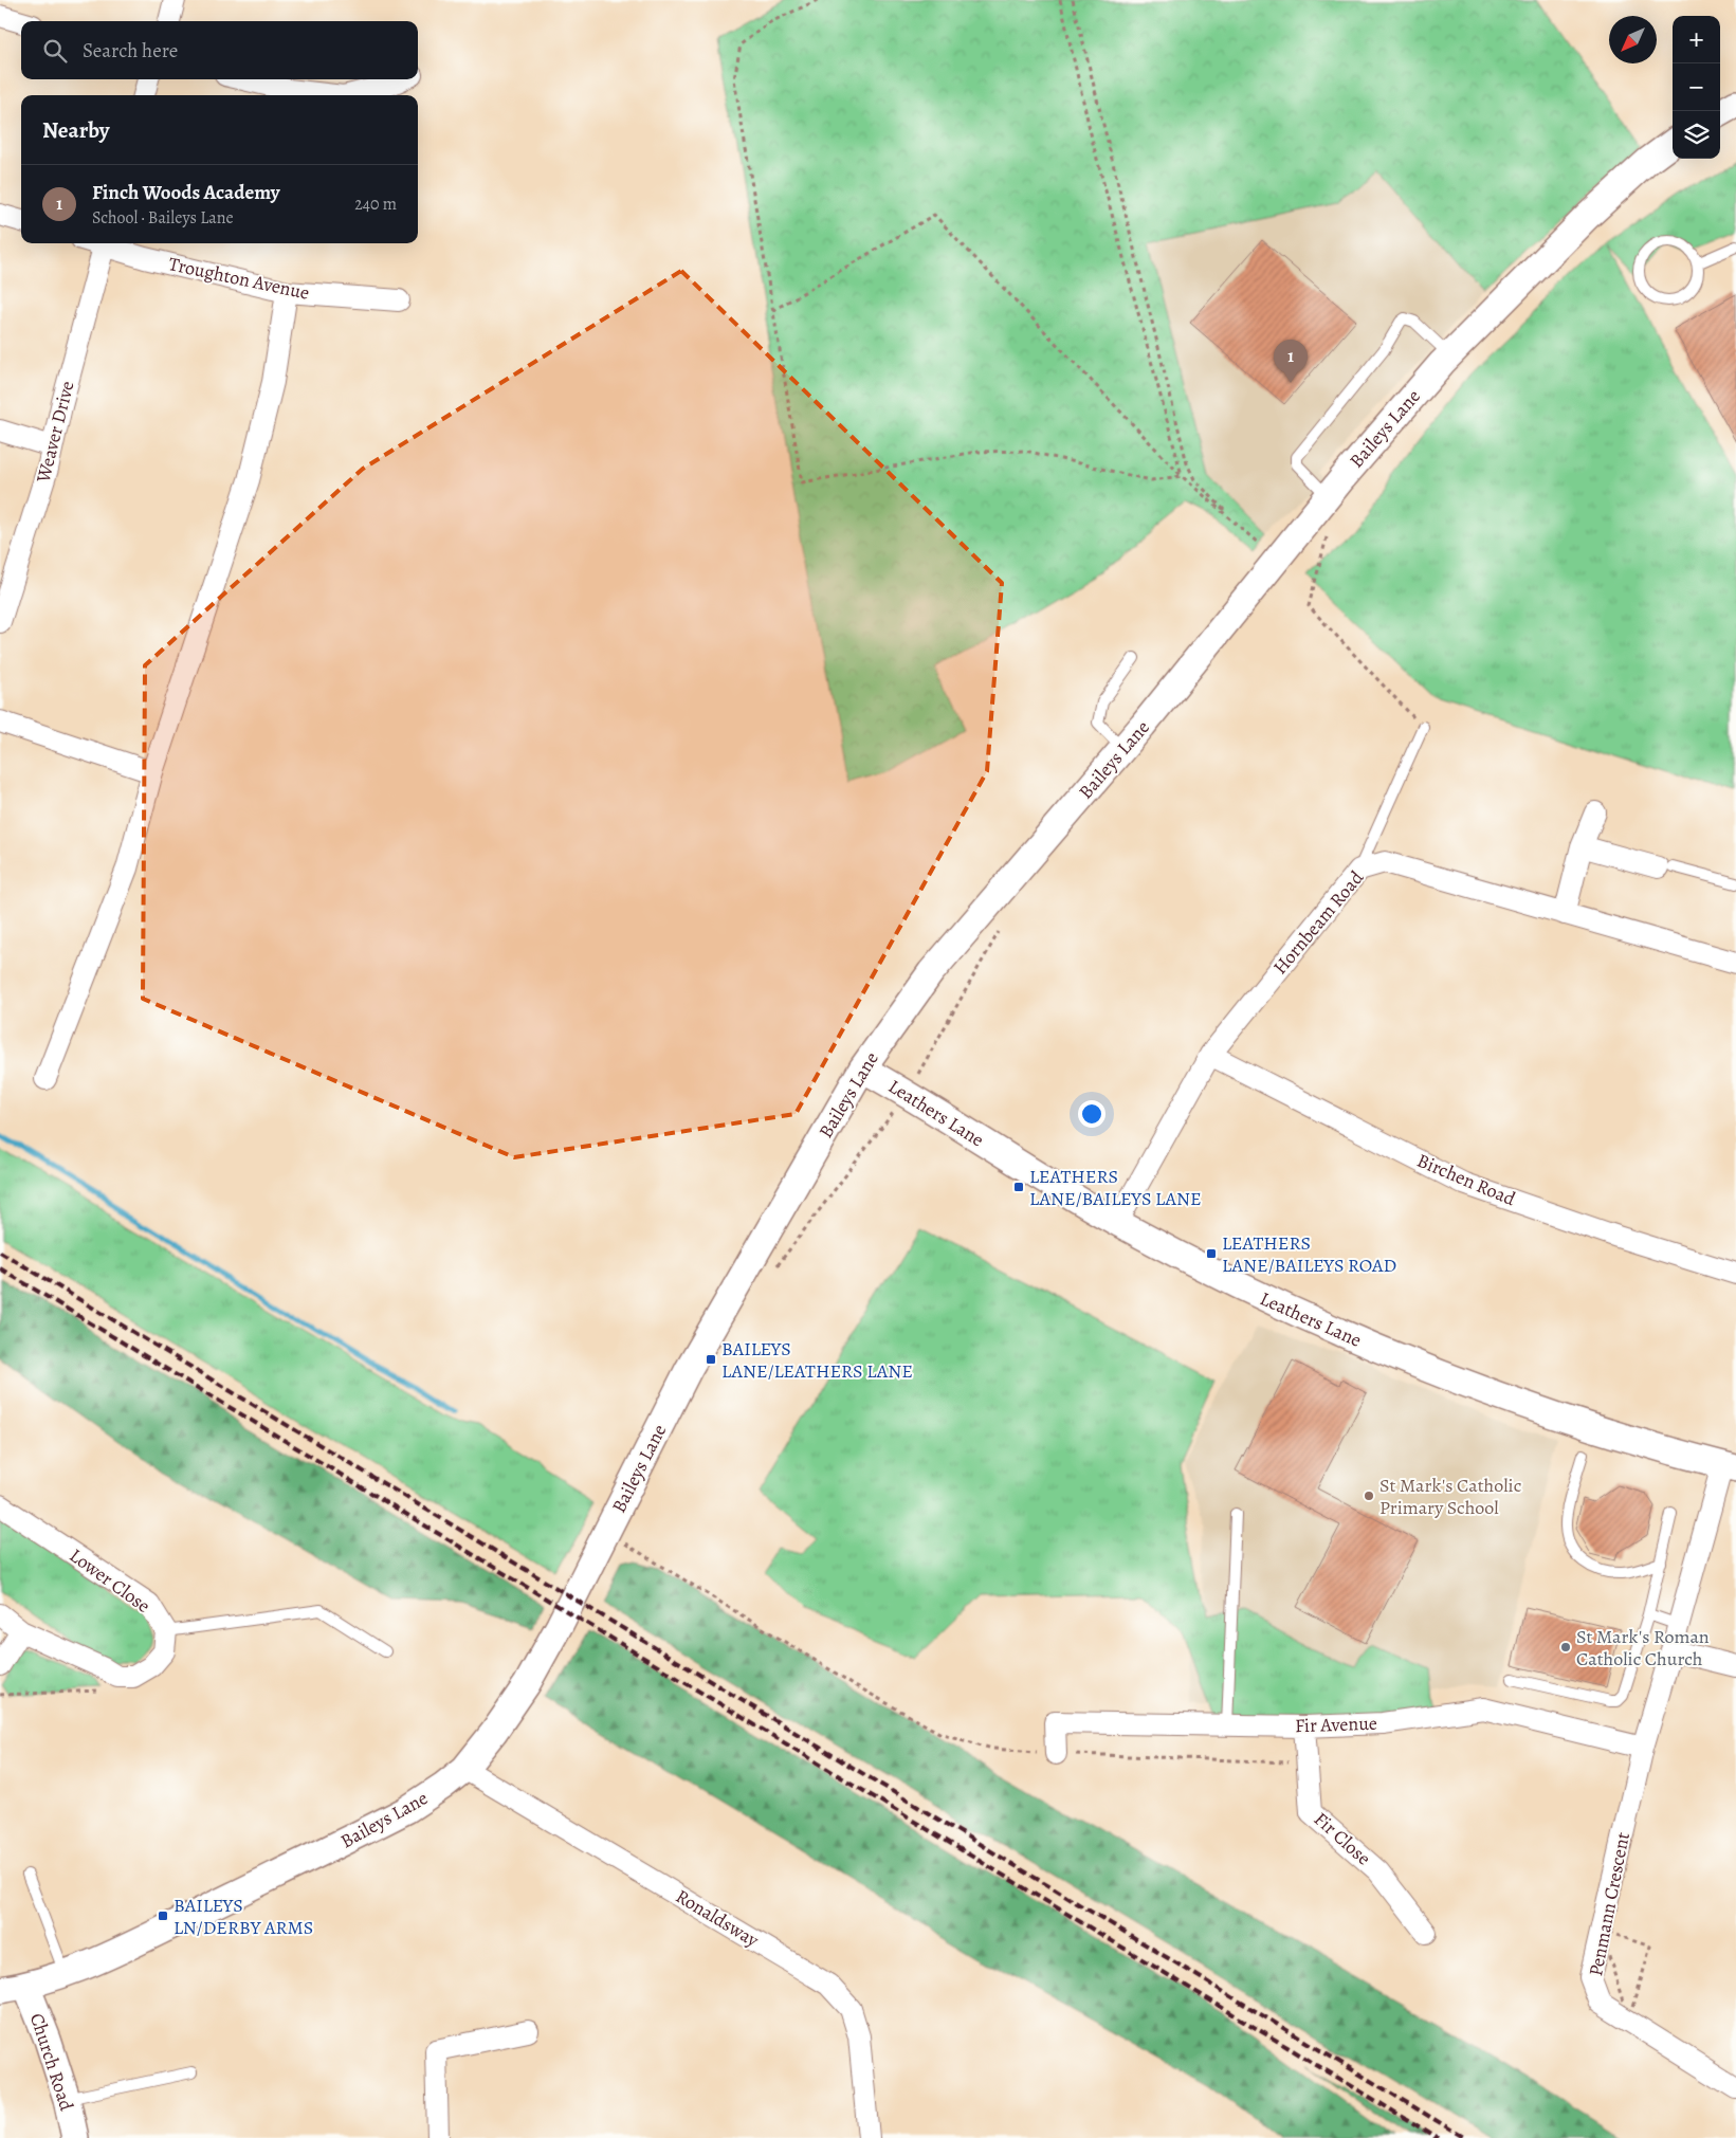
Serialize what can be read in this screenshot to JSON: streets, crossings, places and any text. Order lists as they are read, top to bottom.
{
  "streets": {
    "street": [
      "Troughton Avenue",
      "Baileys Lane",
      "Weaver Drive",
      "Hornbeam Road",
      "Leathers Lane",
      "Birchen Road",
      "Lower Close",
      "Fir Avenue",
      "Fir Close",
      "Penmann Crescent",
      "Ronaldsway",
      "Church Road"
    ]
  },
  "crossings": [
    ["Baileys Lane", "Leathers Lane"],
    ["Baileys Lane", "Ronaldsway"],
    ["Baileys Lane", "Church Road"],
    ["Hornbeam Road", "Leathers Lane"],
    ["Hornbeam Road", "Birchen Road"],
    ["Leathers Lane", "Penmann Crescent"],
    ["Fir Avenue", "Fir Close"],
    ["Fir Avenue", "Penmann Crescent"]
  ],
  "places": {
    "transit": [
      "LEATHERS LANE/BAILEYS LANE",
      "LEATHERS LANE/BAILEYS ROAD",
      "BAILEYS LANE/LEATHERS LANE",
      "BAILEYS LN/DERBY ARMS"
    ],
    "other": ["St Mark's Catholic Primary School", "St Mark's Roman Catholic Church"]
  },
  "north": "bottom left",
  "page": {
    "map_buttons": ["+", "−"],
    "search": "Search here",
    "heading": "Nearby",
    "list": [
      {
        "mark": "1",
        "name": "Finch Woods Academy",
        "note": "School · Baileys Lane",
        "value": "240 m"
      }
    ],
    "pins": "1"
  }
}
